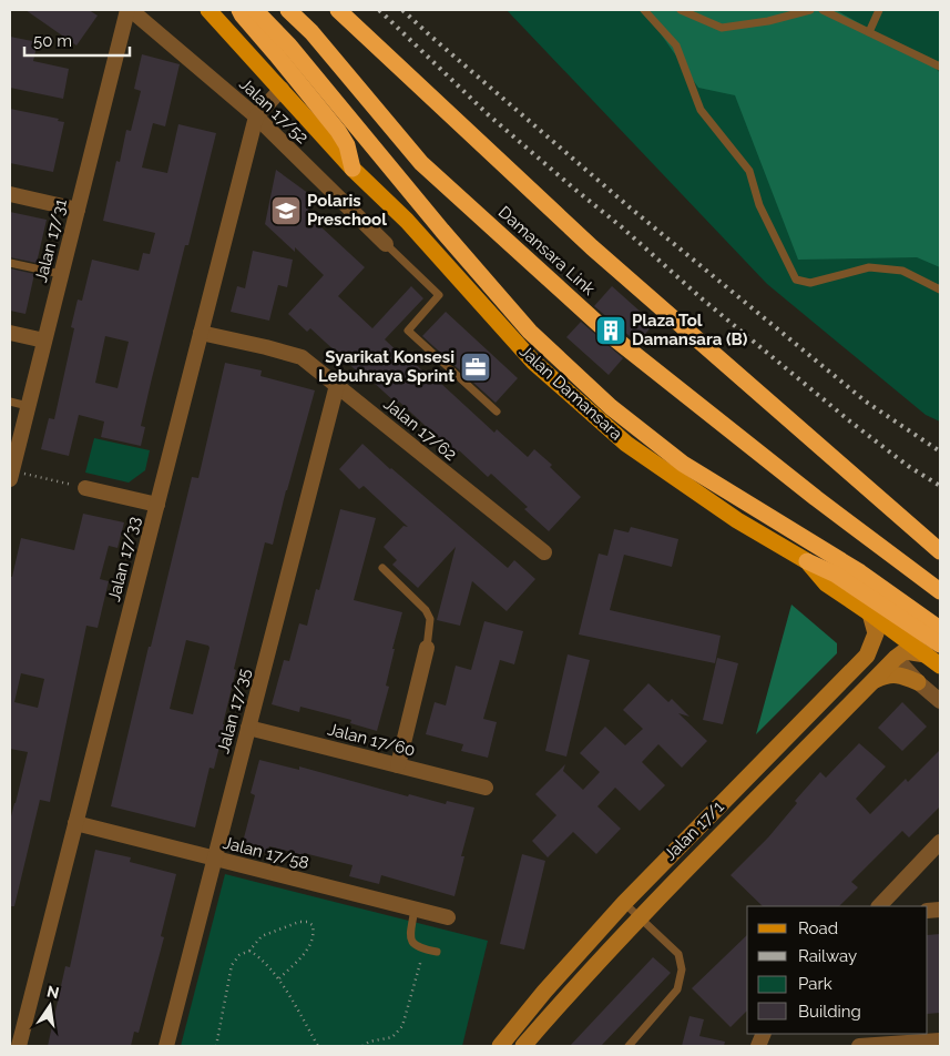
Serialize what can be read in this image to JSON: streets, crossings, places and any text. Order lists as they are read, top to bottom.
{
  "streets": {
    "highway": ["Damansara Link"],
    "main road": ["Jalan Damansara"],
    "street": [
      "Jalan 17/52",
      "Jalan 17/31",
      "Jalan 17/62",
      "Jalan 17/33",
      "Jalan 17/35",
      "Jalan 17/60",
      "Jalan 17/1",
      "Jalan 17/58"
    ]
  },
  "crossings": [
    ["Jalan 17/52", "Jalan 17/31"],
    ["Jalan 17/52", "Jalan 17/33"],
    ["Jalan Damansara", "Jalan 17/33"],
    ["Jalan Damansara", "Jalan 17/1"],
    ["Jalan 17/62", "Jalan 17/33"],
    ["Jalan 17/62", "Jalan 17/35"],
    ["Jalan 17/33", "Jalan 17/58"],
    ["Jalan 17/35", "Jalan 17/60"],
    ["Jalan 17/35", "Jalan 17/58"]
  ],
  "places": {
    "school or university": ["Polaris Preschool"],
    "building": ["Plaza Tol Damansara (B)"],
    "office": ["Syarikat Konsesi Lebuhraya Sprint"]
  },
  "legend": [
    "Road",
    "Railway",
    "Park",
    "Building"
  ],
  "scale_bar": "50 m",
  "north": "top"
}
